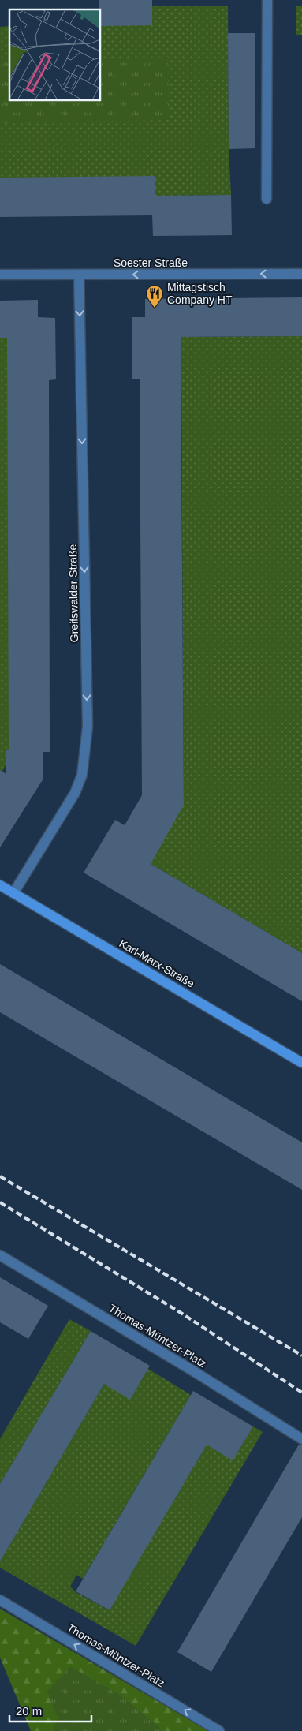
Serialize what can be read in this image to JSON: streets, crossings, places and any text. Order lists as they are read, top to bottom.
{
  "streets": {
    "street": [
      "Soester Straße",
      "Greifswalder Straße",
      "Karl-Marx-Straße",
      "Thomas-Müntzer-Platz"
    ]
  },
  "crossings": [
    ["Soester Straße", "Greifswalder Straße"],
    ["Greifswalder Straße", "Karl-Marx-Straße"]
  ],
  "one_way": ["Soester Straße", "Greifswalder Straße", "Thomas-Müntzer-Platz"],
  "places": {
    "restaurant": ["Mittagstisch Company HT"]
  },
  "scale_bar": "20 m"
}
